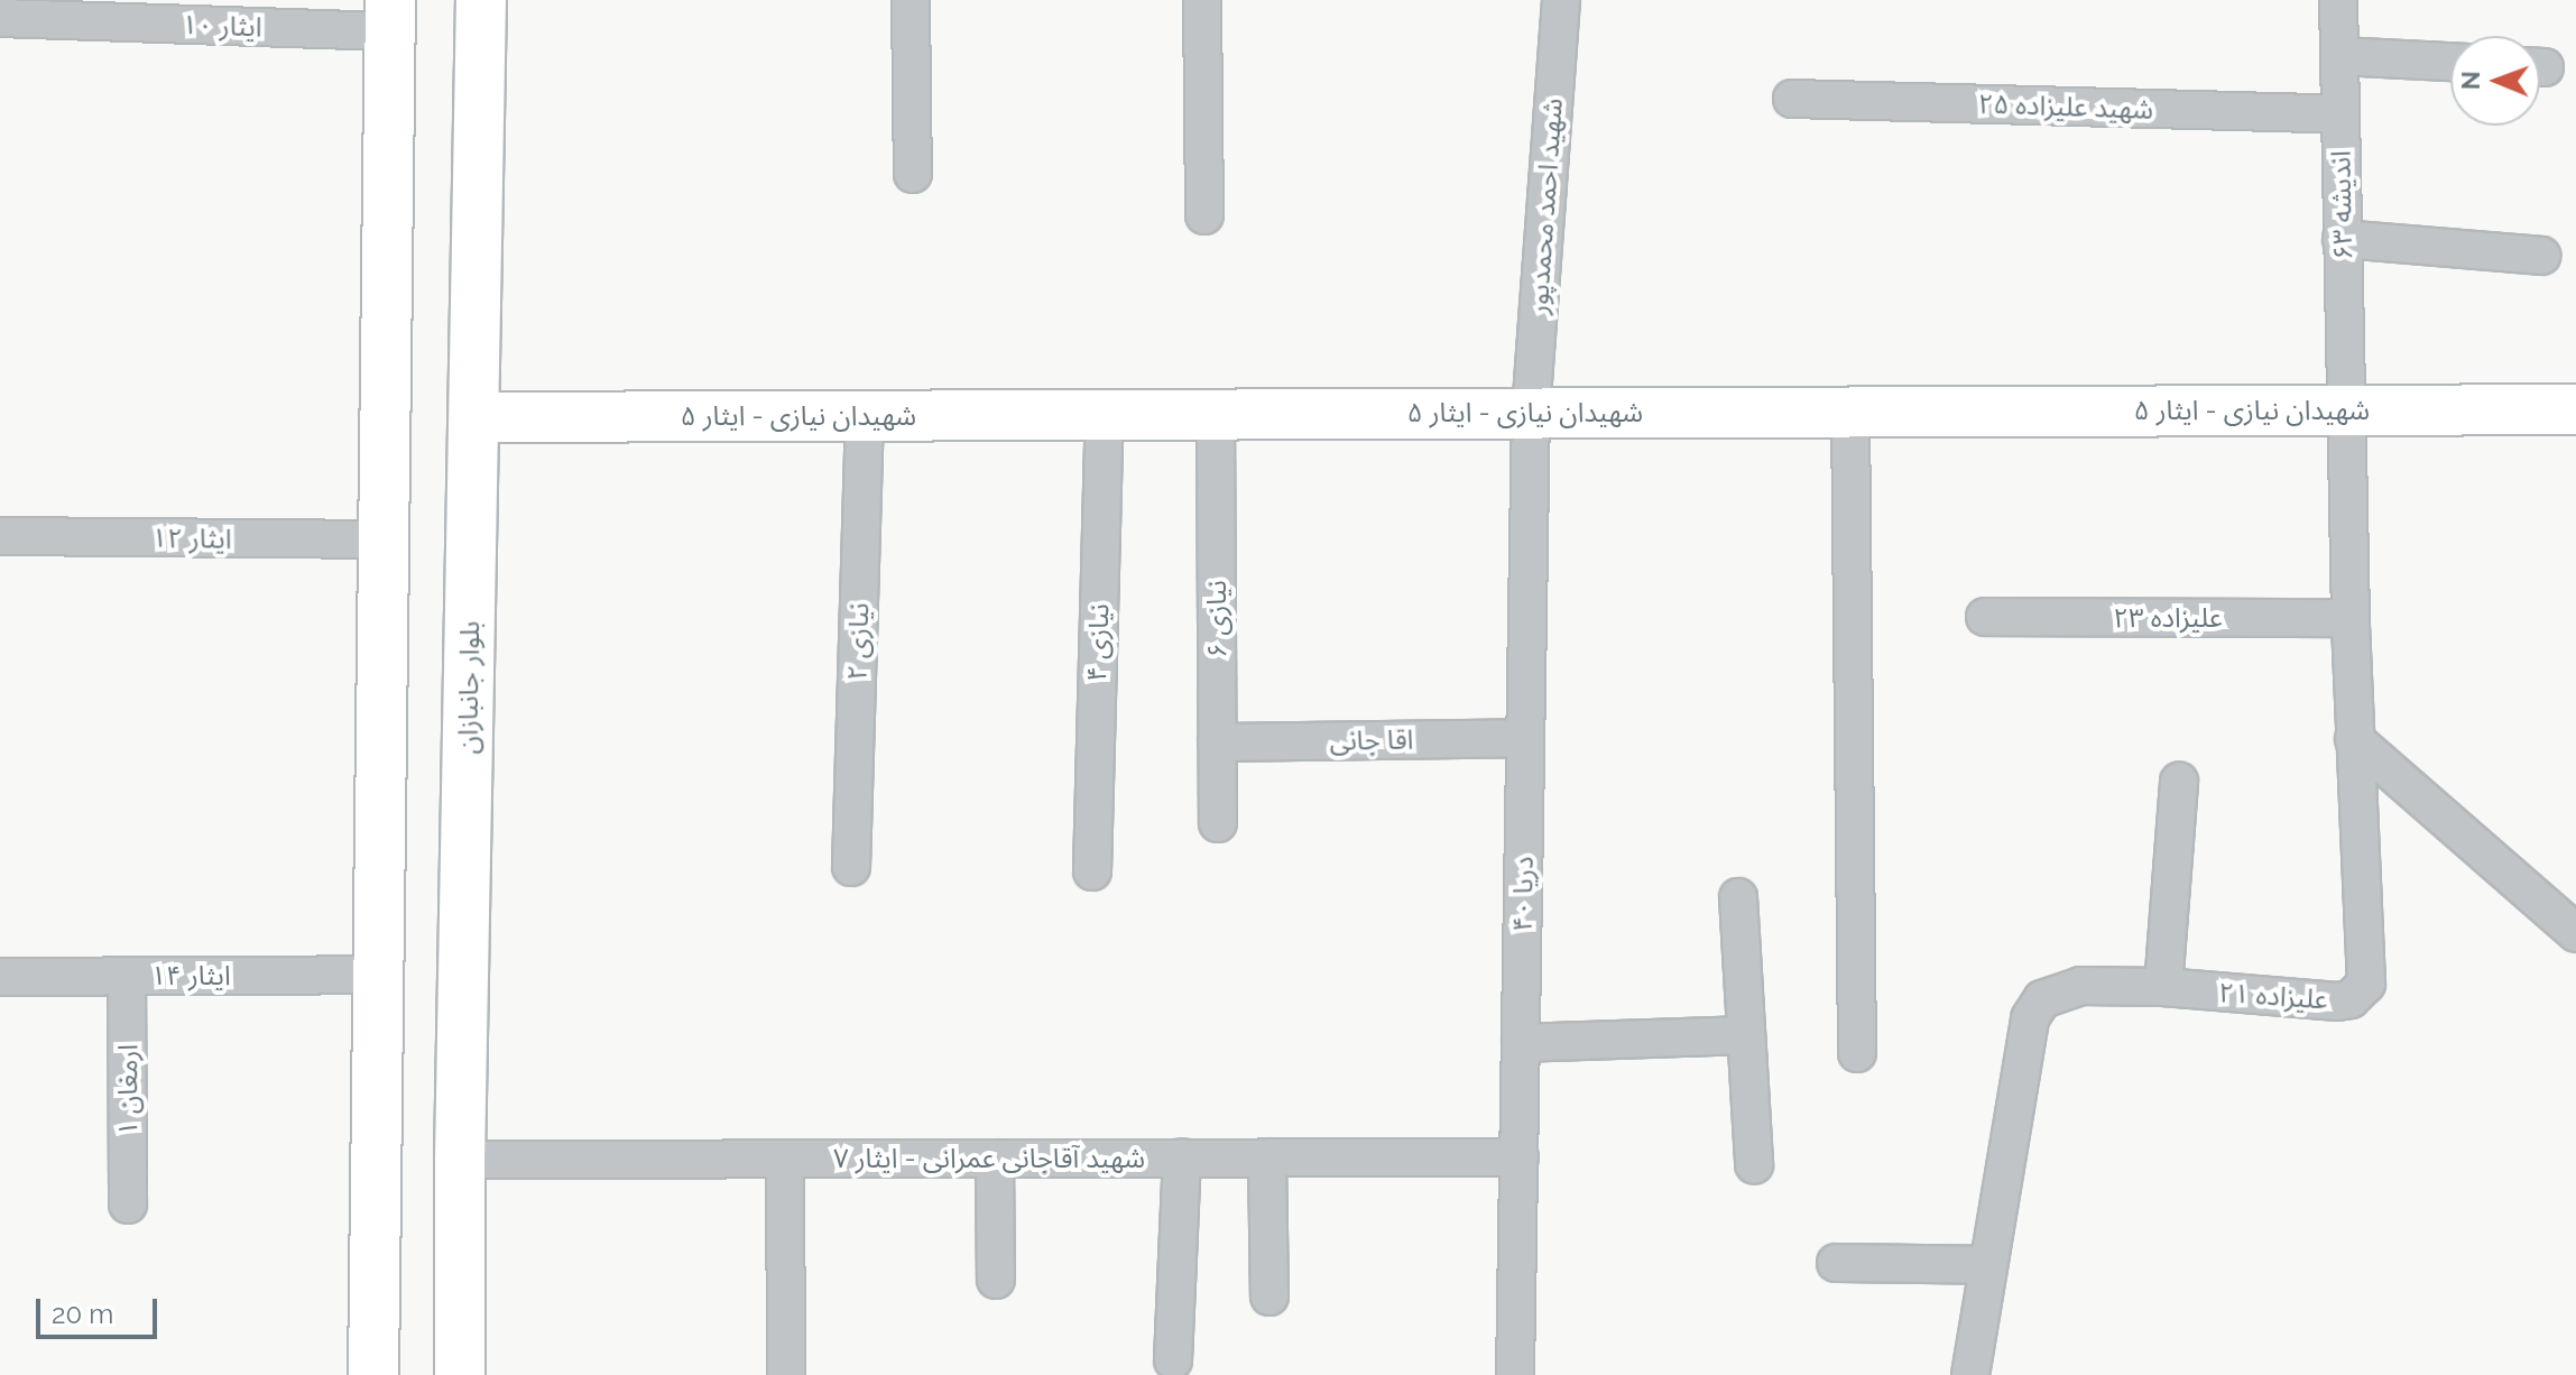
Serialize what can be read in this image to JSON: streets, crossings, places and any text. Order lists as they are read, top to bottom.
{
  "streets": {
    "main road": ["شهیدان نیازی - ایثار ۵", "بلوار جانبازان"],
    "street": [
      "ایثار ۱۰",
      "شهید علیزاده ۲۵",
      "اندیشه ۶۳",
      "شهید احمد محمدپور",
      "ایثار ۱۲",
      "علیزاده ۲۳",
      "نیازی ۶",
      "نیازی ۲",
      "نیازی ۴",
      "اقا جانی",
      "دریا ۴۰",
      "ایثار ۱۴",
      "علیزاده ۲۱",
      "ارمغان ۱",
      "شهید آقاجانی عمرانی - ایثار ۷"
    ]
  },
  "crossings": [
    ["شهید علیزاده ۲۵", "اندیشه ۶۳"],
    ["اندیشه ۶۳", "شهیدان نیازی - ایثار ۵"],
    ["اندیشه ۶۳", "علیزاده ۲۱"],
    ["شهید احمد محمدپور", "شهیدان نیازی - ایثار ۵"],
    ["شهید احمد محمدپور", "دریا ۴۰"],
    ["شهیدان نیازی - ایثار ۵", "نیازی ۶"],
    ["شهیدان نیازی - ایثار ۵", "نیازی ۲"],
    ["شهیدان نیازی - ایثار ۵", "نیازی ۴"],
    ["شهیدان نیازی - ایثار ۵", "بلوار جانبازان"],
    ["شهیدان نیازی - ایثار ۵", "دریا ۴۰"],
    ["شهیدان نیازی - ایثار ۵", "علیزاده ۲۱"],
    ["علیزاده ۲۳", "علیزاده ۲۱"],
    ["نیازی ۶", "اقا جانی"],
    ["بلوار جانبازان", "شهید آقاجانی عمرانی - ایثار ۷"],
    ["اقا جانی", "دریا ۴۰"],
    ["دریا ۴۰", "شهید آقاجانی عمرانی - ایثار ۷"],
    ["ایثار ۱۴", "ارمغان ۱"]
  ],
  "scale_bar": "20 m",
  "north": "left"
}
